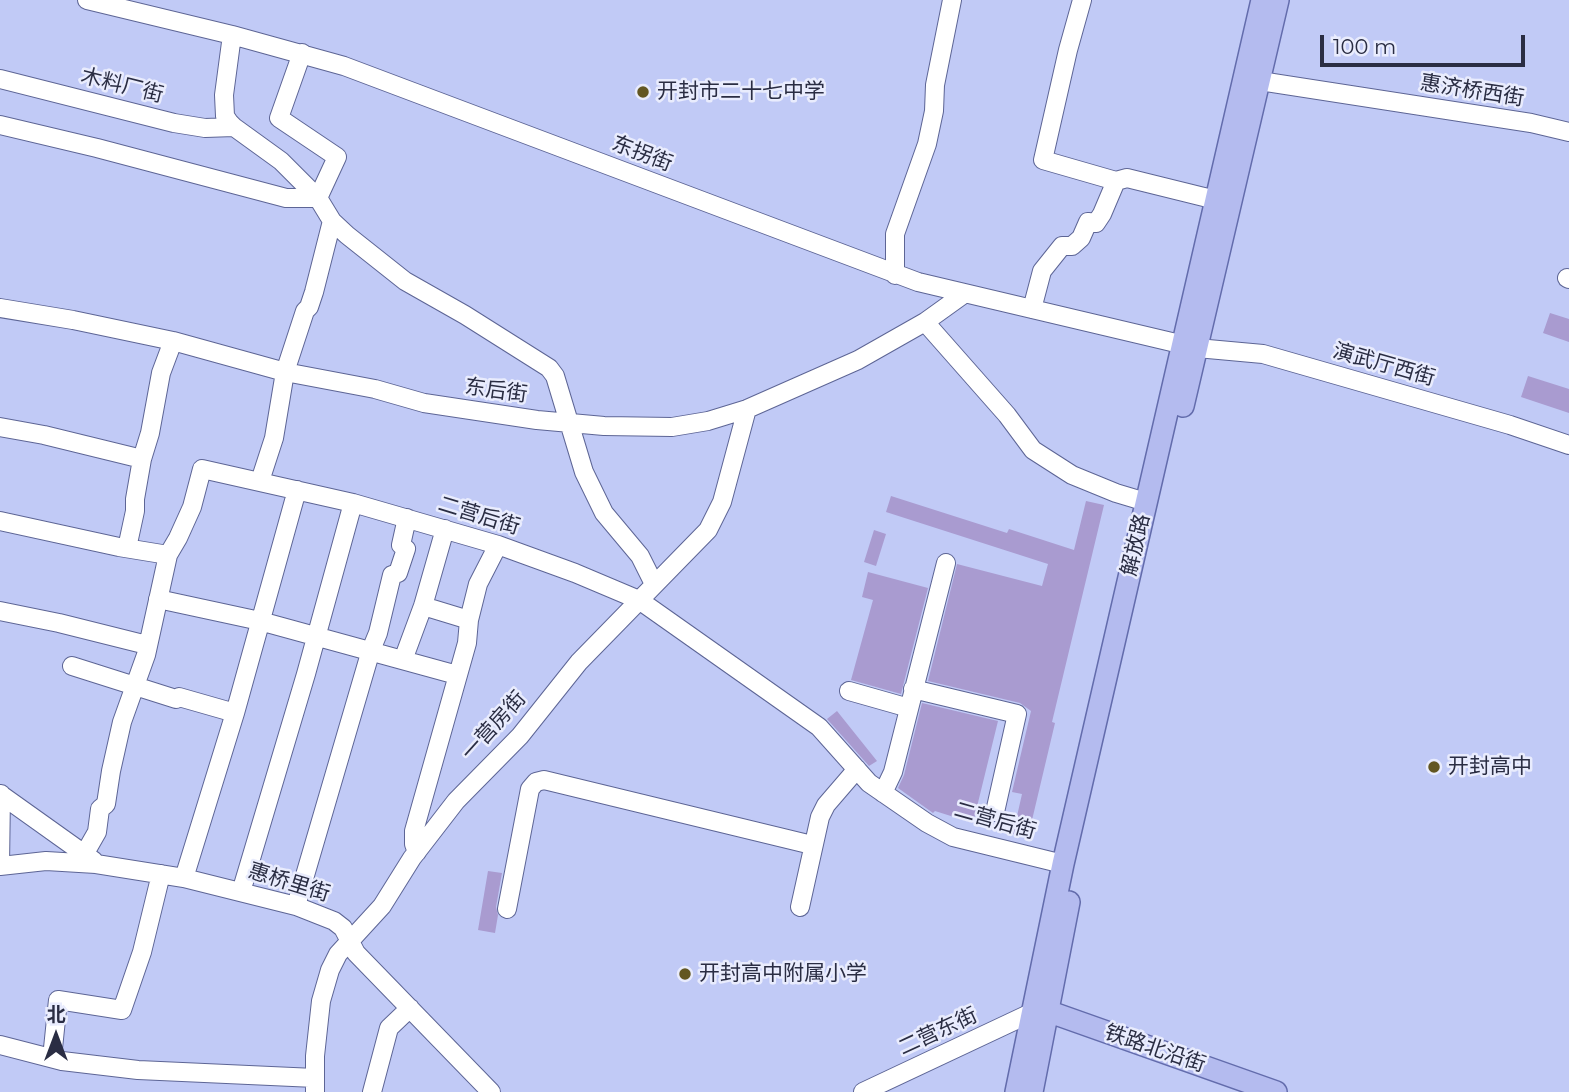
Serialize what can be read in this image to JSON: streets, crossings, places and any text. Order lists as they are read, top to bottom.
{
  "streets": {
    "main road": ["解放路", "铁路北沿街"],
    "street": [
      "木料厂街",
      "惠济桥西街",
      "东拐街",
      "演武厅西街",
      "东后街",
      "二营后街",
      "一营房街",
      "惠桥里街",
      "二营东街"
    ]
  },
  "crossings": [
    ["惠济桥西街", "解放路"],
    ["东拐街", "演武厅西街"],
    ["东拐街", "东后街"],
    ["东拐街", "解放路"],
    ["演武厅西街", "解放路"],
    ["东后街", "一营房街"],
    ["二营后街", "解放路"],
    ["二营后街", "一营房街"],
    ["二营后街", "惠桥里街"],
    ["解放路", "二营东街"],
    ["解放路", "铁路北沿街"],
    ["一营房街", "惠桥里街"],
    ["二营东街", "铁路北沿街"]
  ],
  "places": ["开封市二十七中学", "开封高中", "开封高中附属小学"],
  "scale_bar": "100 m",
  "north": "top"
}
